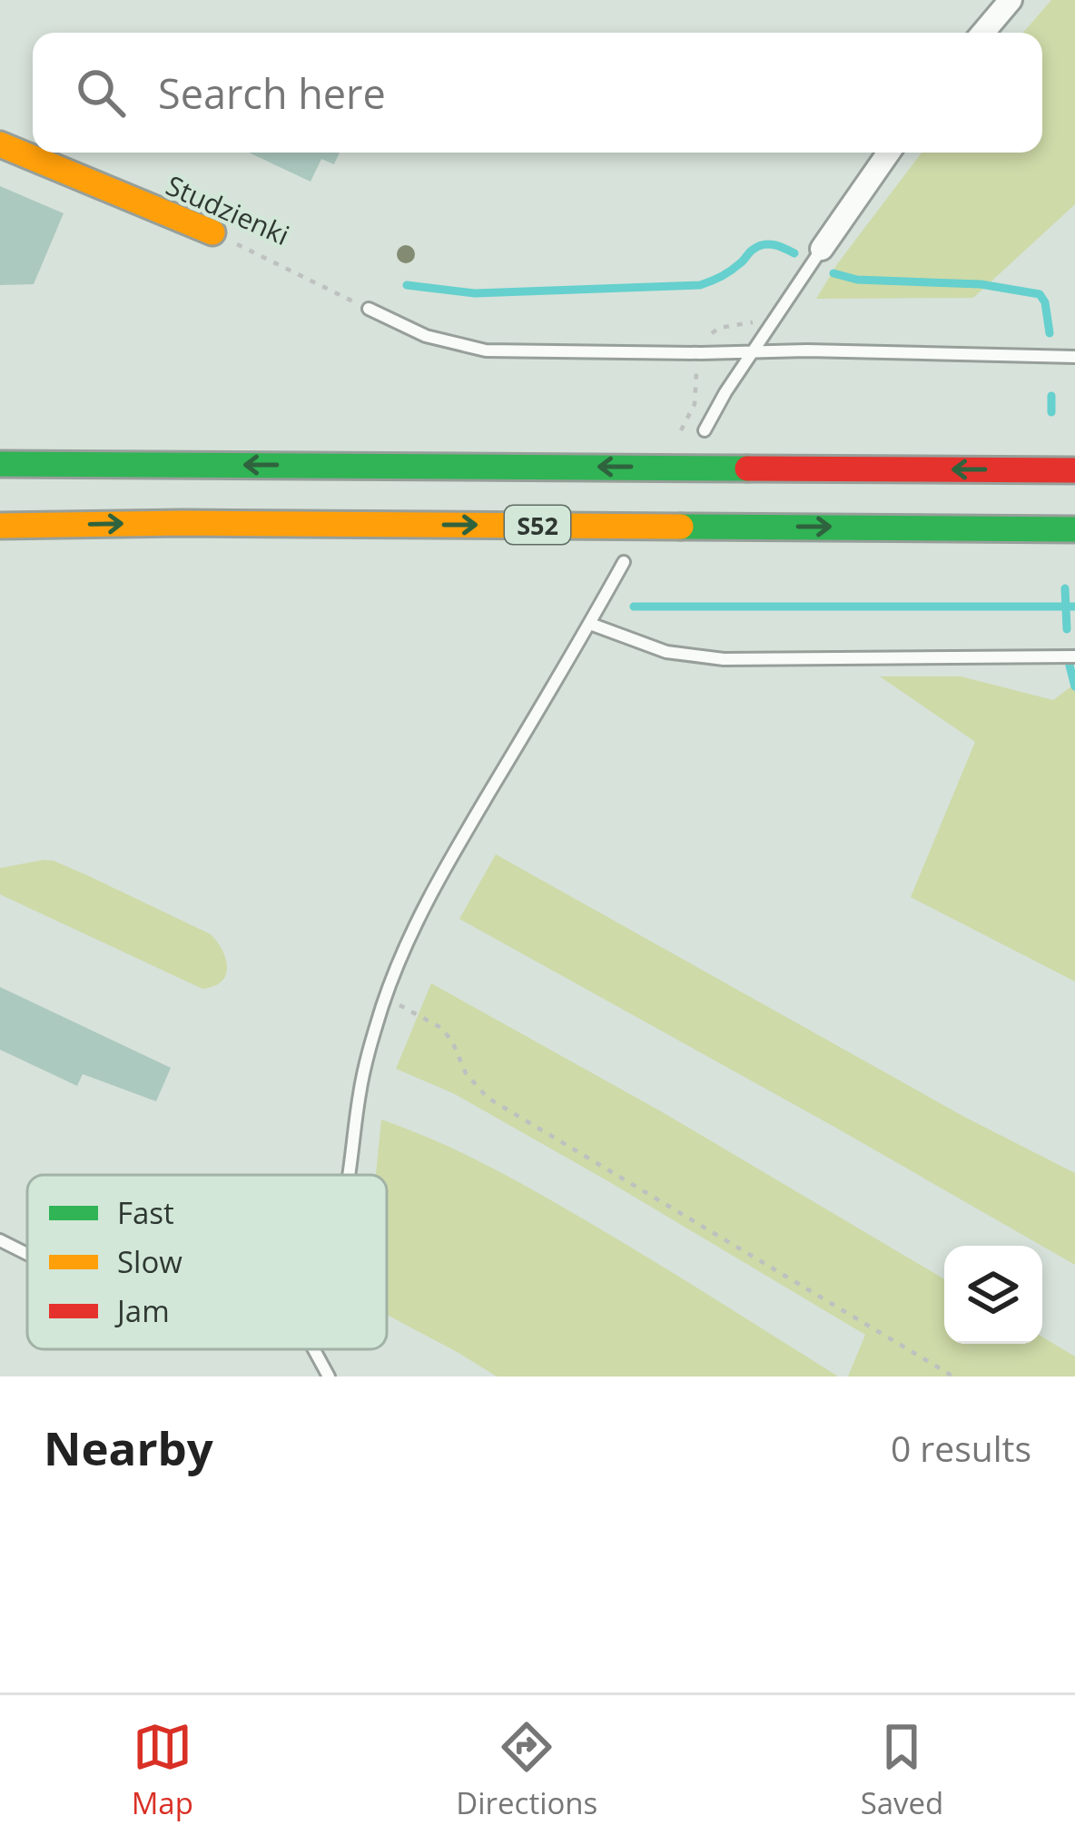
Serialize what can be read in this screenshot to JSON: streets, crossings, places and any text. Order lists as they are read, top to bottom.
{
  "streets": {
    "main road": ["Studzienki", "S52"]
  },
  "legend": ["Fast", "Slow", "Jam"],
  "page": {
    "search": "Search here",
    "heading": ["Nearby", "0 results"],
    "nav": ["Map", "Directions", "Saved"]
  }
}
